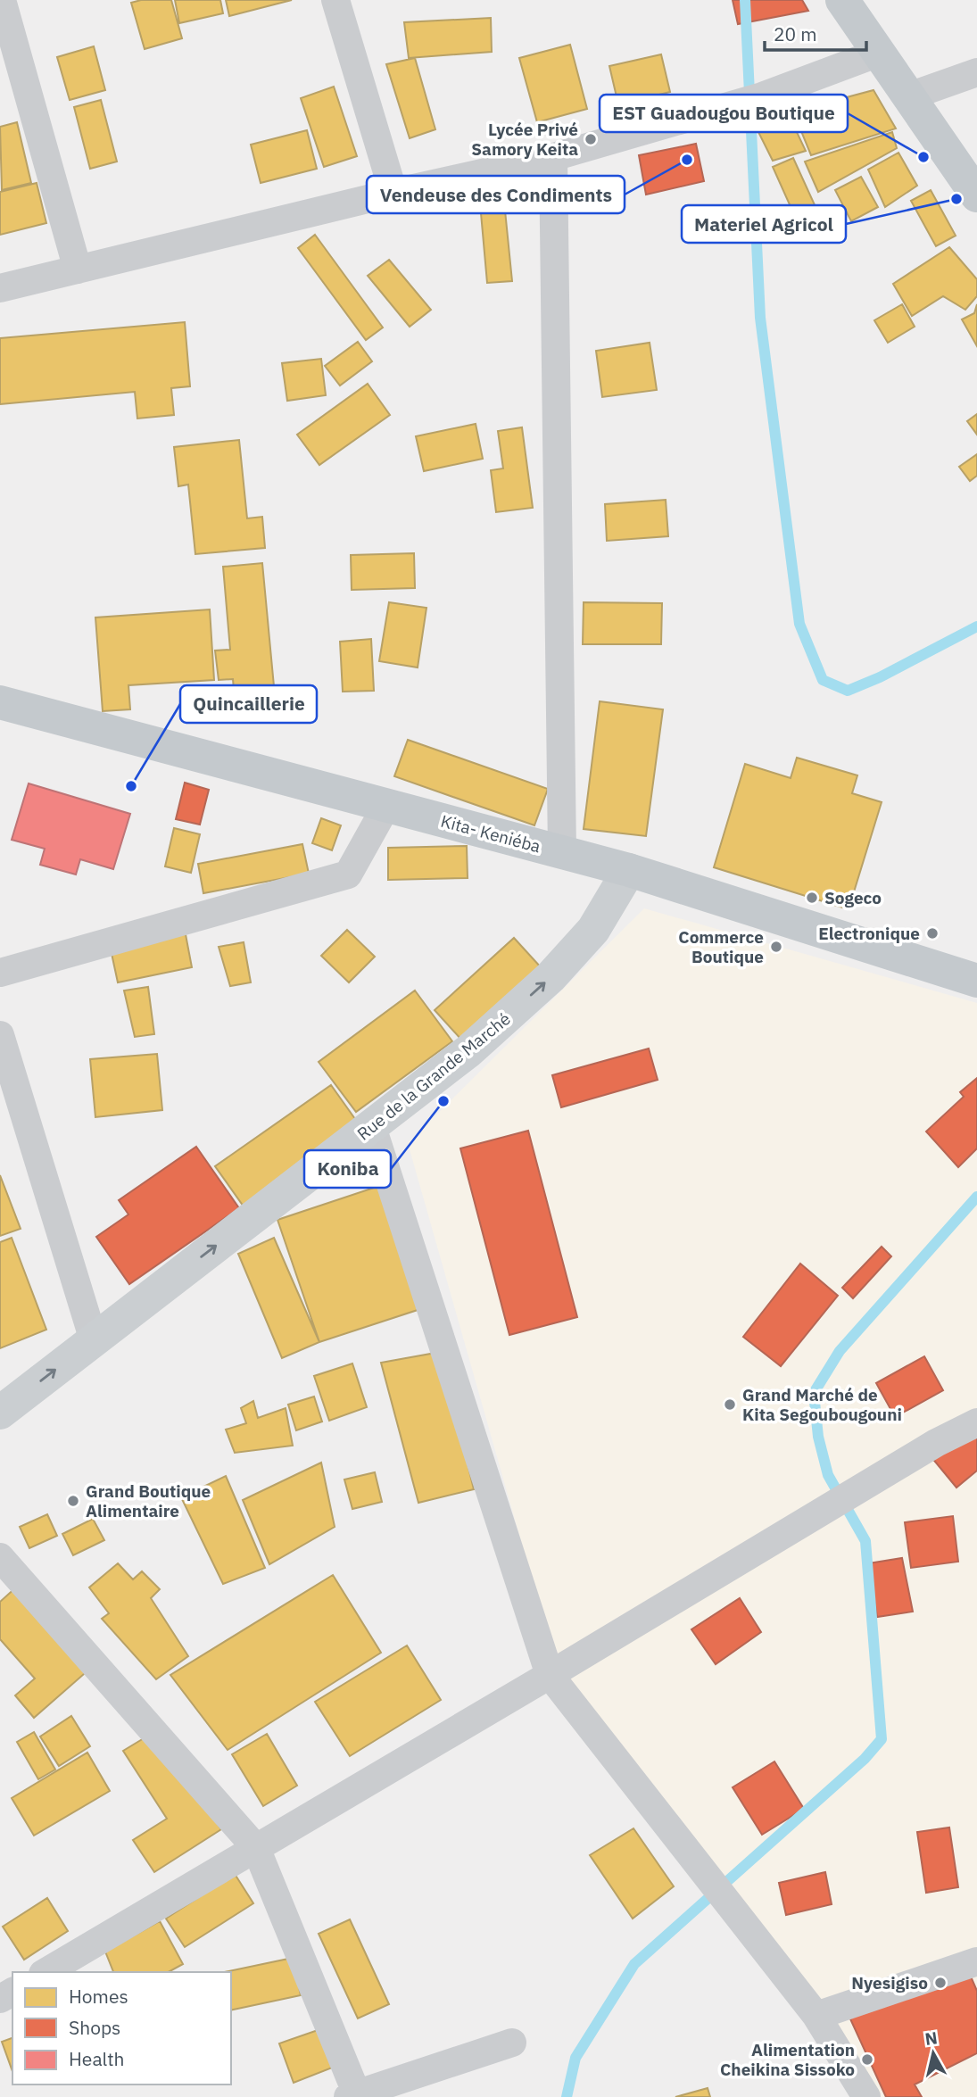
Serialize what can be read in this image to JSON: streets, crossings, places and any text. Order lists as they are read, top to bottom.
{
  "streets": {
    "main road": ["Kita- Keniéba", "Rue de la Grande Marché"]
  },
  "crossings": [
    ["Kita- Keniéba", "Rue de la Grande Marché"]
  ],
  "one_way": ["Rue de la Grande Marché"],
  "places": [
    "Lycée Privé Samory Keita",
    "EST Guadougou Boutique",
    "Vendeuse des Condiments",
    "Materiel Agricol",
    "Quincaillerie",
    "Sogeco",
    "Electronique",
    "Commerce Boutique",
    "Koniba",
    "Grand Marché de Kita Segoubougouni",
    "Grand Boutique Alimentaire",
    "Nyesigiso",
    "Alimentation Cheikina Sissoko"
  ],
  "legend": ["Homes", "Shops", "Health"],
  "scale_bar": "20 m",
  "north": "top"
}
